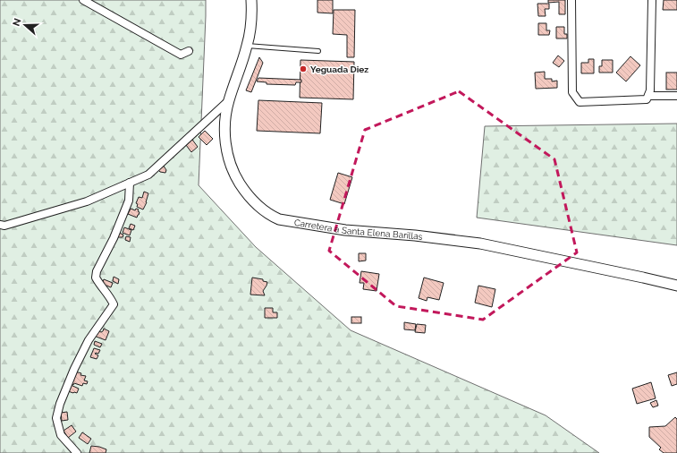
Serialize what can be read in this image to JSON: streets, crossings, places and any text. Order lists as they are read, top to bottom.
{
  "streets": {
    "main road": ["Carretera a Santa Elena Barillas"]
  },
  "places": ["Yeguada Diez"],
  "north": "left"
}
